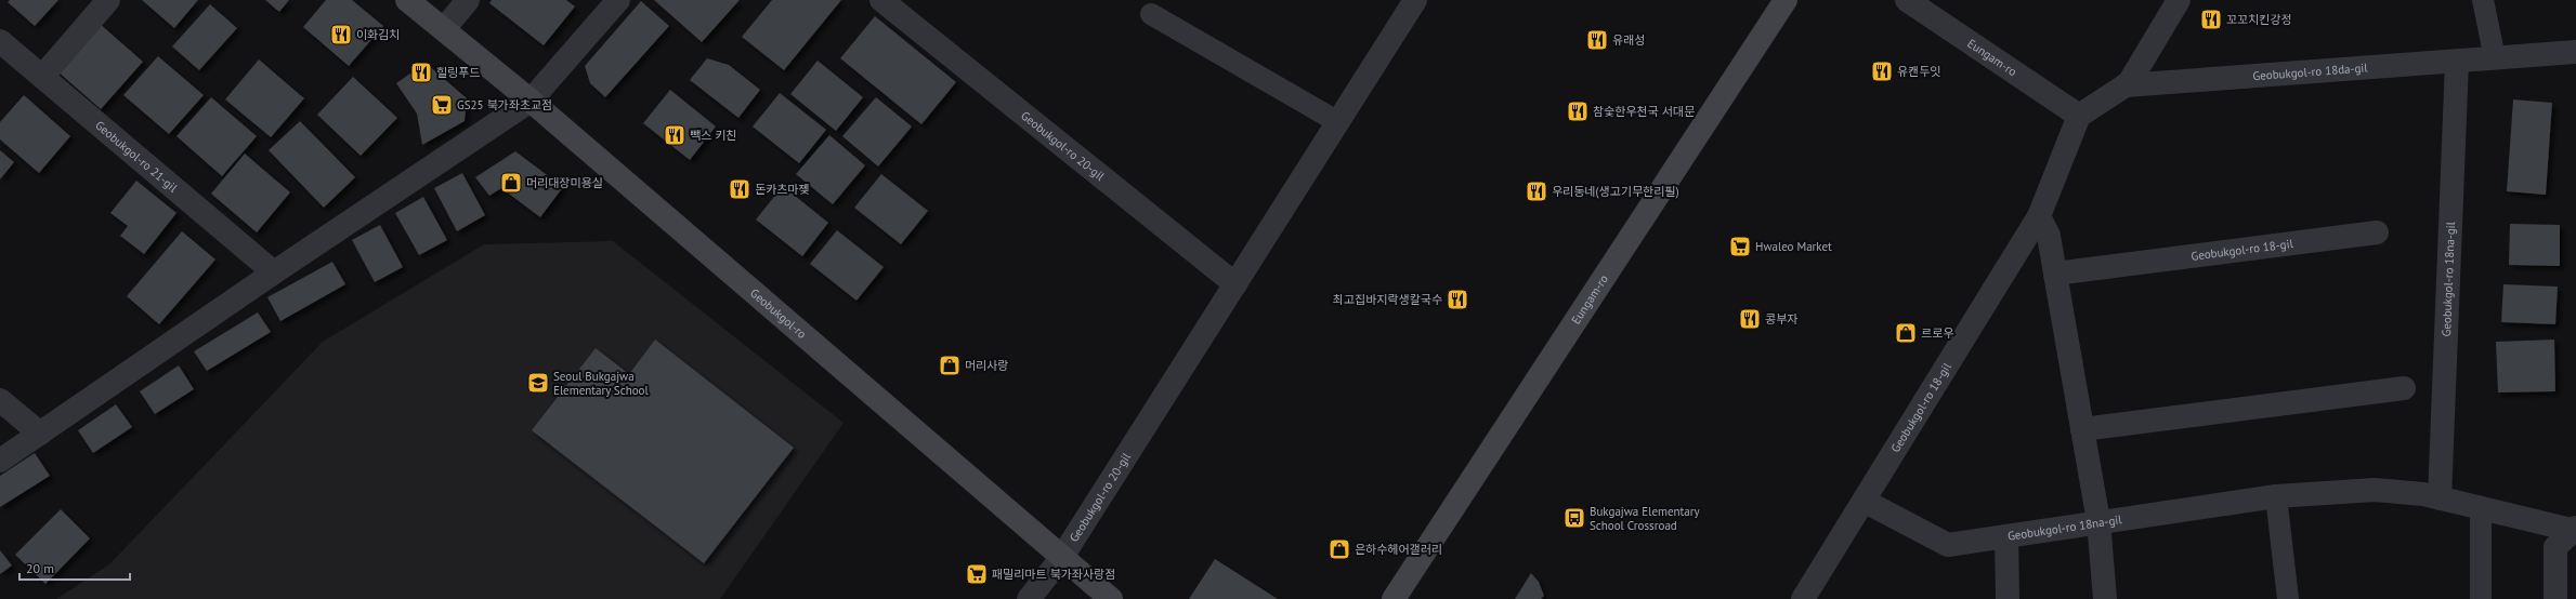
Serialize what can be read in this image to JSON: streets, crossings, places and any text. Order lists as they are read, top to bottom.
{
  "streets": {
    "street": [
      "Eungam-ro",
      "Geobukgol-ro 18da-gil",
      "Geobukgol-ro 20-gil",
      "Geobukgol-ro 21-gil",
      "Geobukgol-ro 18-gil",
      "Geobukgol-ro 18na-gil",
      "Geobukgol-ro"
    ]
  },
  "crossings": [
    ["Eungam-ro", "Geobukgol-ro 18-gil"],
    ["Geobukgol-ro 18da-gil", "Geobukgol-ro 18na-gil"],
    ["Geobukgol-ro 20-gil", "Geobukgol-ro"],
    ["Geobukgol-ro 18-gil", "Geobukgol-ro 18na-gil"]
  ],
  "places": {
    "restaurant": [
      "꼬꼬치킨강정",
      "이화김치",
      "유래성",
      "유캔두잇",
      "힐링푸드",
      "참숯한우천국 서대문",
      "빽스 키친",
      "돈카츠마졪",
      "우리동네(생고기무한리필)",
      "최고집바지락생칼국수",
      "콩부자"
    ],
    "supermarket": ["GS25 북가좌초교점", "Hwaleo Market", "패밀리마트 북가좌사랑점"],
    "shop": [
      "머리대장미용실",
      "르로우",
      "머리사랑",
      "은하수헤어갤러리"
    ],
    "school or university": ["Seoul Bukgajwa Elementary School"],
    "bus stop": ["Bukgajwa Elementary School Crossroad"]
  },
  "scale_bar": "20 m"
}
